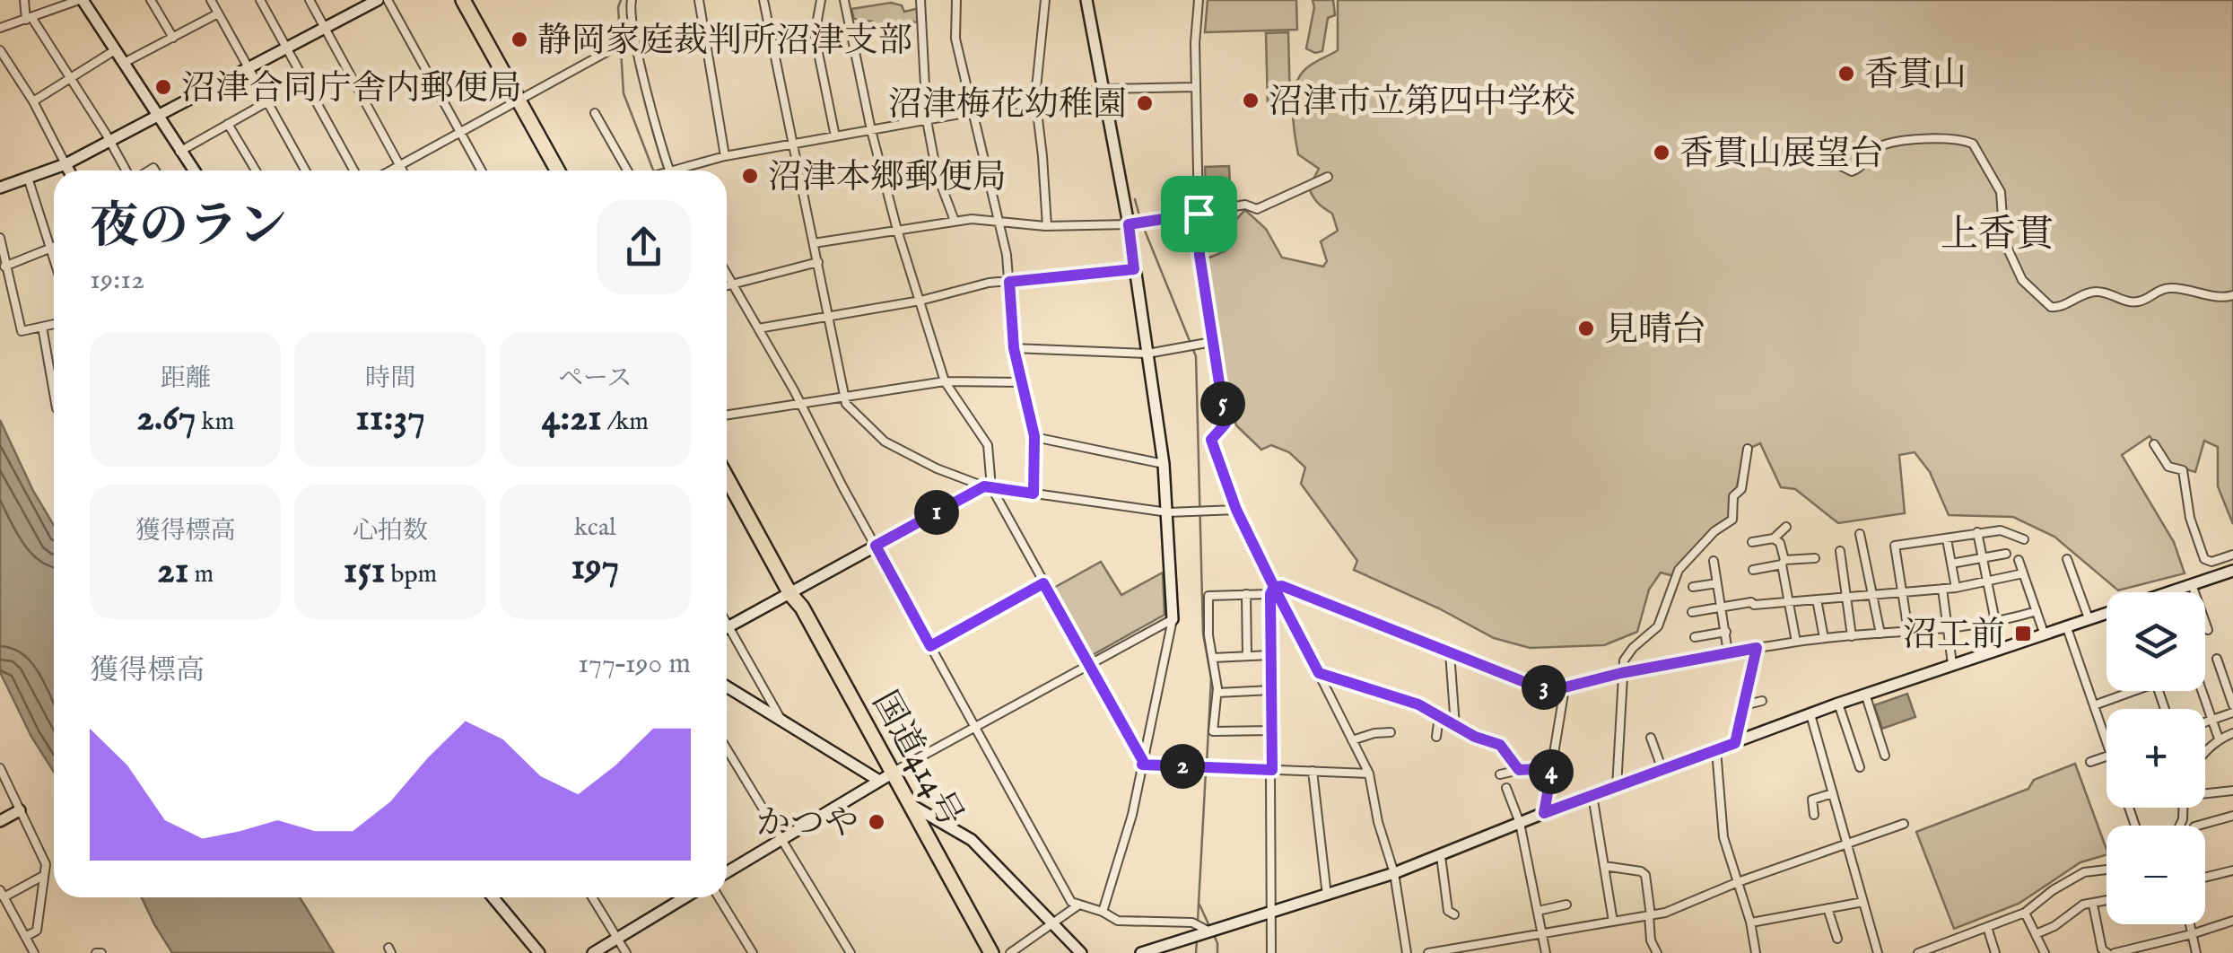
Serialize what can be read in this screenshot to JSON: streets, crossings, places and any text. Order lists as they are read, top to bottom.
{
  "streets": {
    "highway": ["国道414号"]
  },
  "districts": ["上香貫"],
  "places": {
    "other": [
      "静岡家庭裁判所沼津支部",
      "香貫山",
      "沼津合同庁舎内郵便局",
      "沼津市立第四中学校",
      "沼津梅花幼稚園",
      "香貫山展望台",
      "沼津本郷郵便局",
      "見晴台",
      "かつや"
    ],
    "transit": ["沼工前"]
  },
  "page": {
    "heading": ["夜のラン", "19:12"],
    "stats": [
      ["距離", "2.67 km"],
      ["時間", "11:37"],
      ["ペース", "4:21 /km"],
      ["獲得標高", "21 m"],
      ["心拍数", "151 bpm"],
      ["kcal", "197"]
    ],
    "pins": [
      "5",
      "1",
      "3",
      "2",
      "4"
    ],
    "map_buttons": ["+", "−"],
    "chart": ["獲得標高", "177–190 m"]
  }
}
